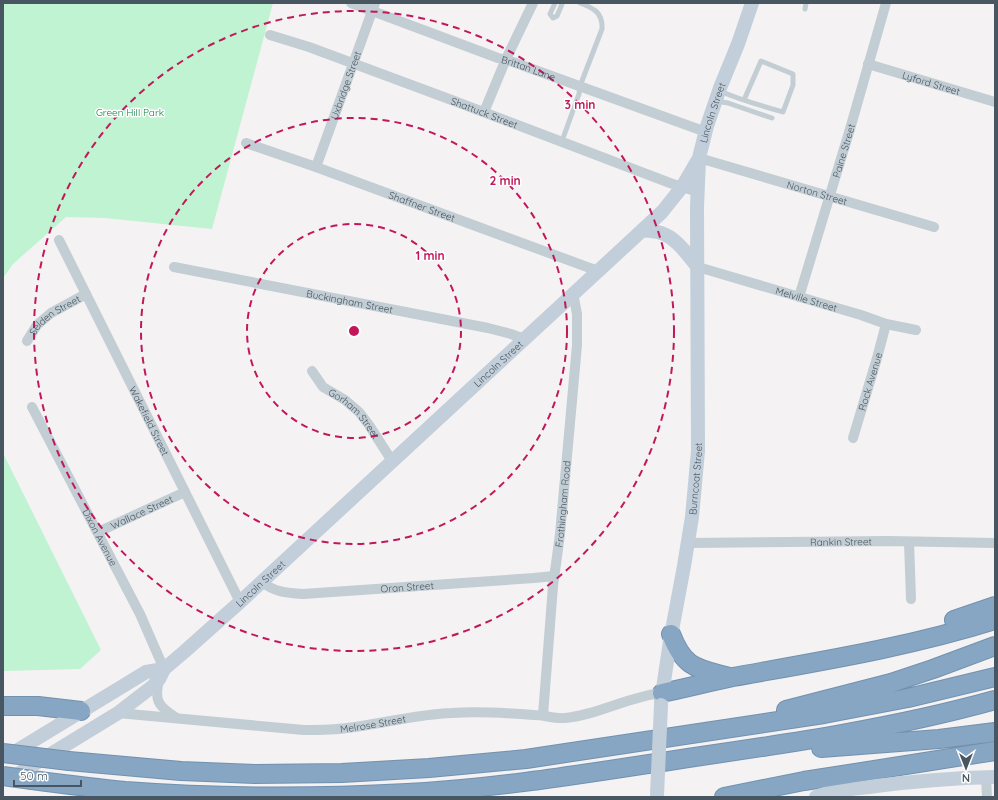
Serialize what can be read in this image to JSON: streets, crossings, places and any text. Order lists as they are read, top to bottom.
{
  "streets": {
    "main road": ["Lincoln Street", "Burncoat Street", "Melrose Street"],
    "street": [
      "Brittan Lane",
      "Lyford Street",
      "Uxbridge Street",
      "Shattuck Street",
      "Paine Street",
      "Norton Street",
      "Shaffner Street",
      "Melville Street",
      "Buckingham Street",
      "Selden Street",
      "Rock Avenue",
      "Gorham Street",
      "Wakefield Street",
      "Frothingham Road",
      "Wallace Street",
      "Dixon Avenue",
      "Rankin Street",
      "Oran Street"
    ]
  },
  "crossings": [
    ["Brittan Lane", "Uxbridge Street"],
    ["Brittan Lane", "Lincoln Street"],
    ["Lyford Street", "Paine Street"],
    ["Uxbridge Street", "Shattuck Street"],
    ["Uxbridge Street", "Shaffner Street"],
    ["Shattuck Street", "Lincoln Street"],
    ["Shattuck Street", "Burncoat Street"],
    ["Lincoln Street", "Norton Street"],
    ["Lincoln Street", "Shaffner Street"],
    ["Lincoln Street", "Buckingham Street"],
    ["Lincoln Street", "Gorham Street"],
    ["Lincoln Street", "Wakefield Street"],
    ["Lincoln Street", "Burncoat Street"],
    ["Lincoln Street", "Frothingham Road"],
    ["Lincoln Street", "Dixon Avenue"],
    ["Lincoln Street", "Oran Street"],
    ["Lincoln Street", "Melrose Street"],
    ["Paine Street", "Norton Street"],
    ["Paine Street", "Melville Street"],
    ["Norton Street", "Burncoat Street"],
    ["Melville Street", "Rock Avenue"],
    ["Melville Street", "Burncoat Street"],
    ["Selden Street", "Wakefield Street"],
    ["Wakefield Street", "Wallace Street"],
    ["Burncoat Street", "Rankin Street"],
    ["Burncoat Street", "Melrose Street"],
    ["Frothingham Road", "Oran Street"],
    ["Frothingham Road", "Melrose Street"],
    ["Wallace Street", "Dixon Avenue"]
  ],
  "parks": ["Green Hill Park"],
  "scale_bar": "50 m",
  "north": "bottom",
  "rings": ["3 min", "2 min", "1 min"]
}
